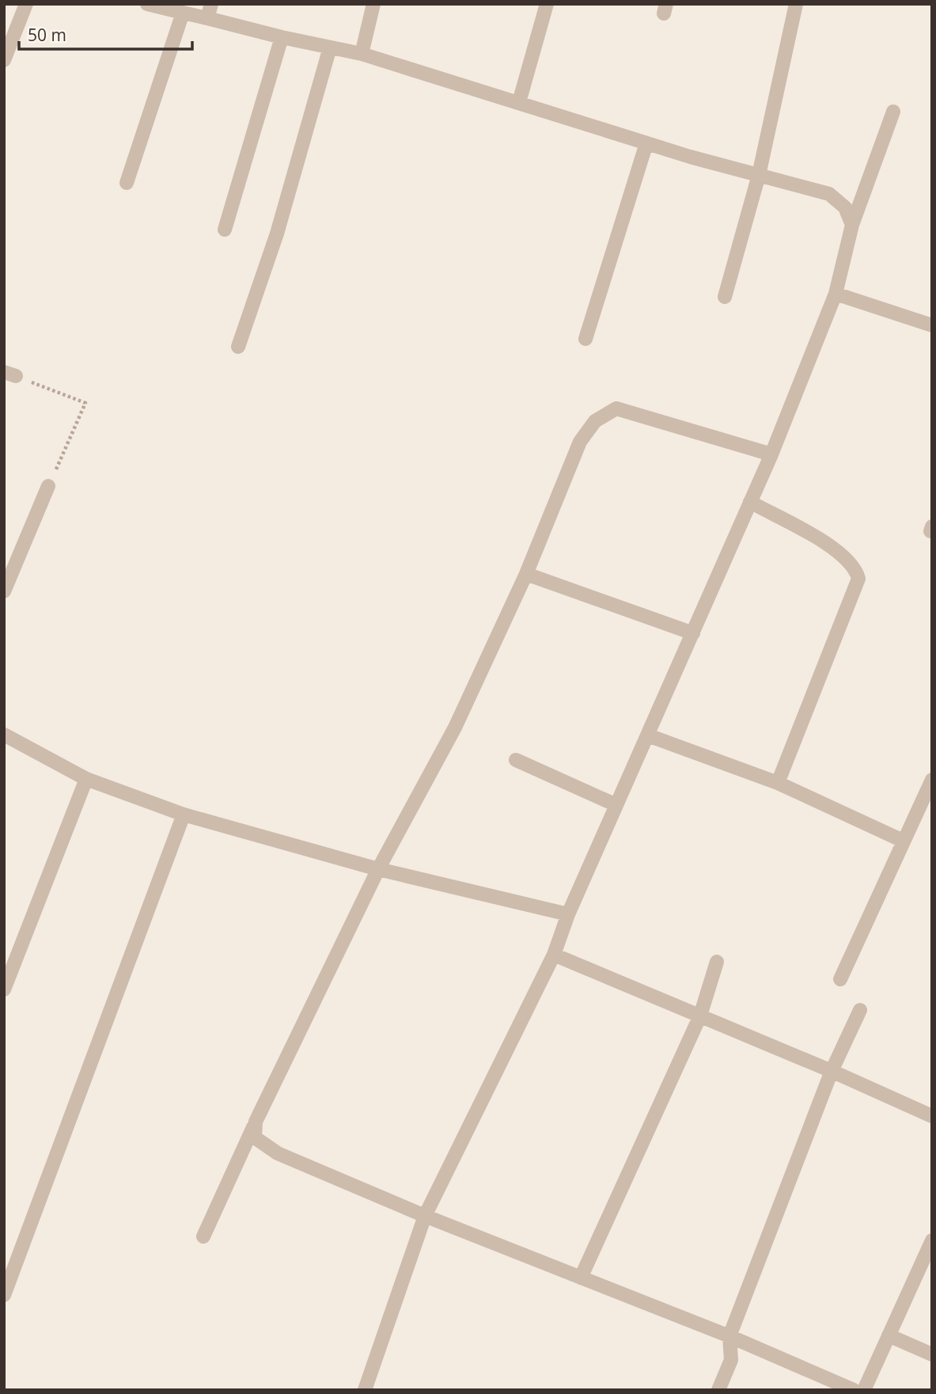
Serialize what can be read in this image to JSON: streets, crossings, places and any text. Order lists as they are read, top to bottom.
{
  "scale_bar": "50 m"
}
